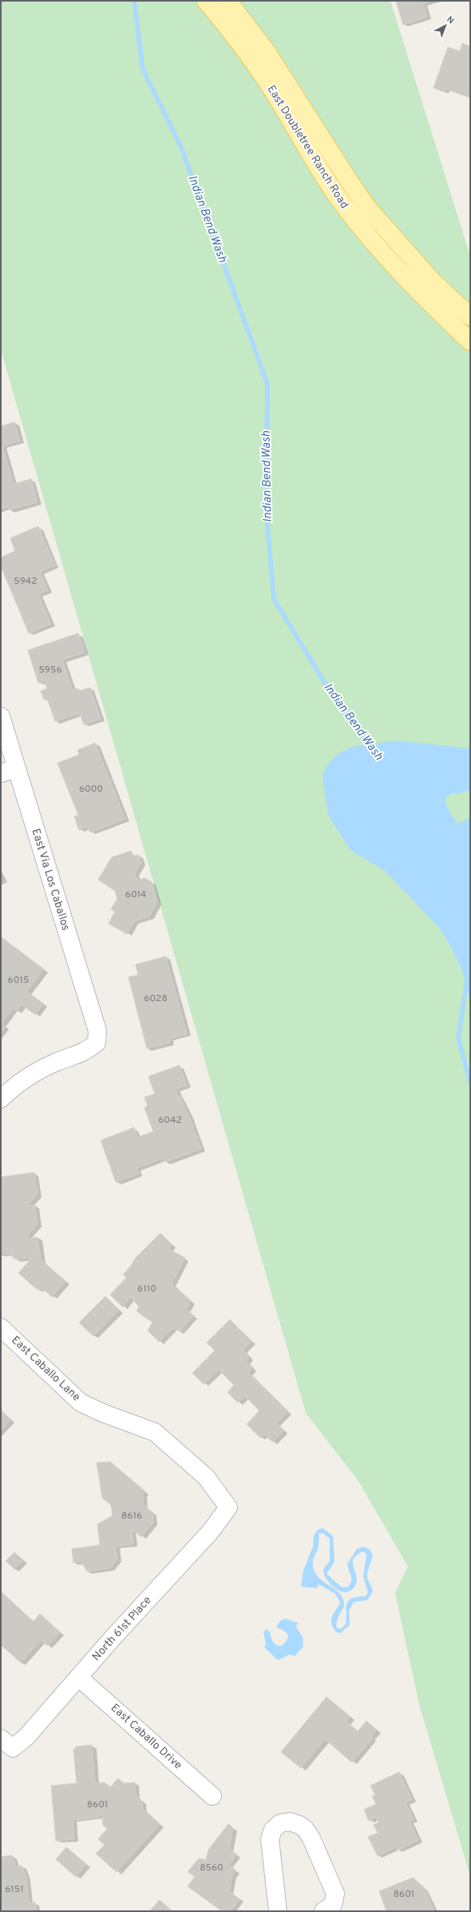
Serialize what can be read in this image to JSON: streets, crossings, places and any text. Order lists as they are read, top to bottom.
{
  "streets": {
    "main road": ["East Doubletree Ranch Road"],
    "street": [
      "East Via Los Caballos",
      "East Caballo Lane",
      "North 61st Place",
      "East Caballo Drive"
    ]
  },
  "crossings": [
    ["East Caballo Lane", "North 61st Place"],
    ["North 61st Place", "East Caballo Drive"]
  ],
  "water": ["Indian Bend Wash"],
  "house_numbers": [
    "5942",
    "5956",
    "6000",
    "6014",
    "6015",
    "6028",
    "6042",
    "6110",
    "8616",
    "8601",
    "8560",
    "6151",
    "8601"
  ],
  "north": "top right"
}
